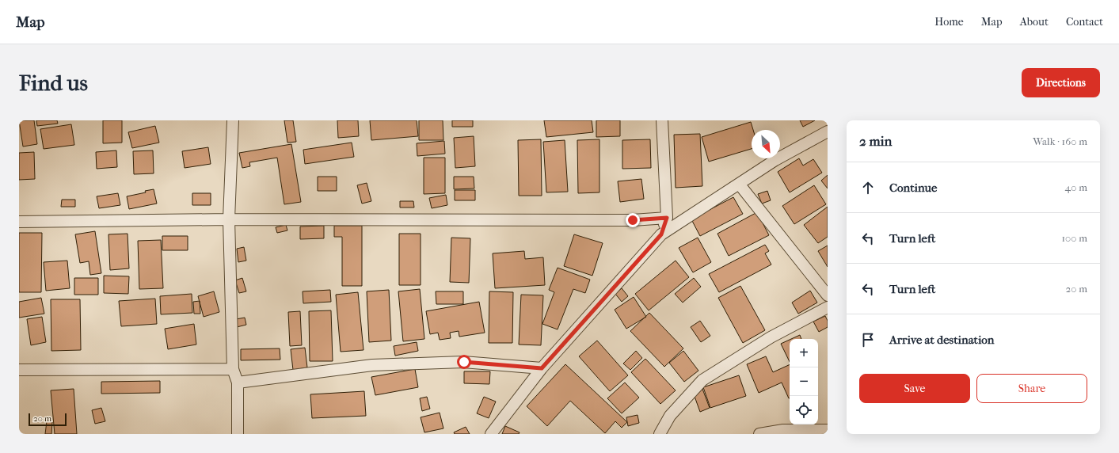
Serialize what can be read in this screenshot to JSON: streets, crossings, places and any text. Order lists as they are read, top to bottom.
{
  "scale_bar": "20 m",
  "north": "bottom right",
  "page": {
    "header": "Map",
    "nav": [
      "Home",
      "Map",
      "About",
      "Contact"
    ],
    "buttons": [
      "Directions",
      ["Save", "Share"]
    ],
    "title": "Find us",
    "heading": ["2 min", "Walk · 160 m"],
    "list": [
      ["Continue", "40 m"],
      ["Turn left", "100 m"],
      ["Turn left", "20 m"],
      "Arrive at destination"
    ],
    "map_buttons": ["+", "−"],
    "scale": "20 m"
  }
}
